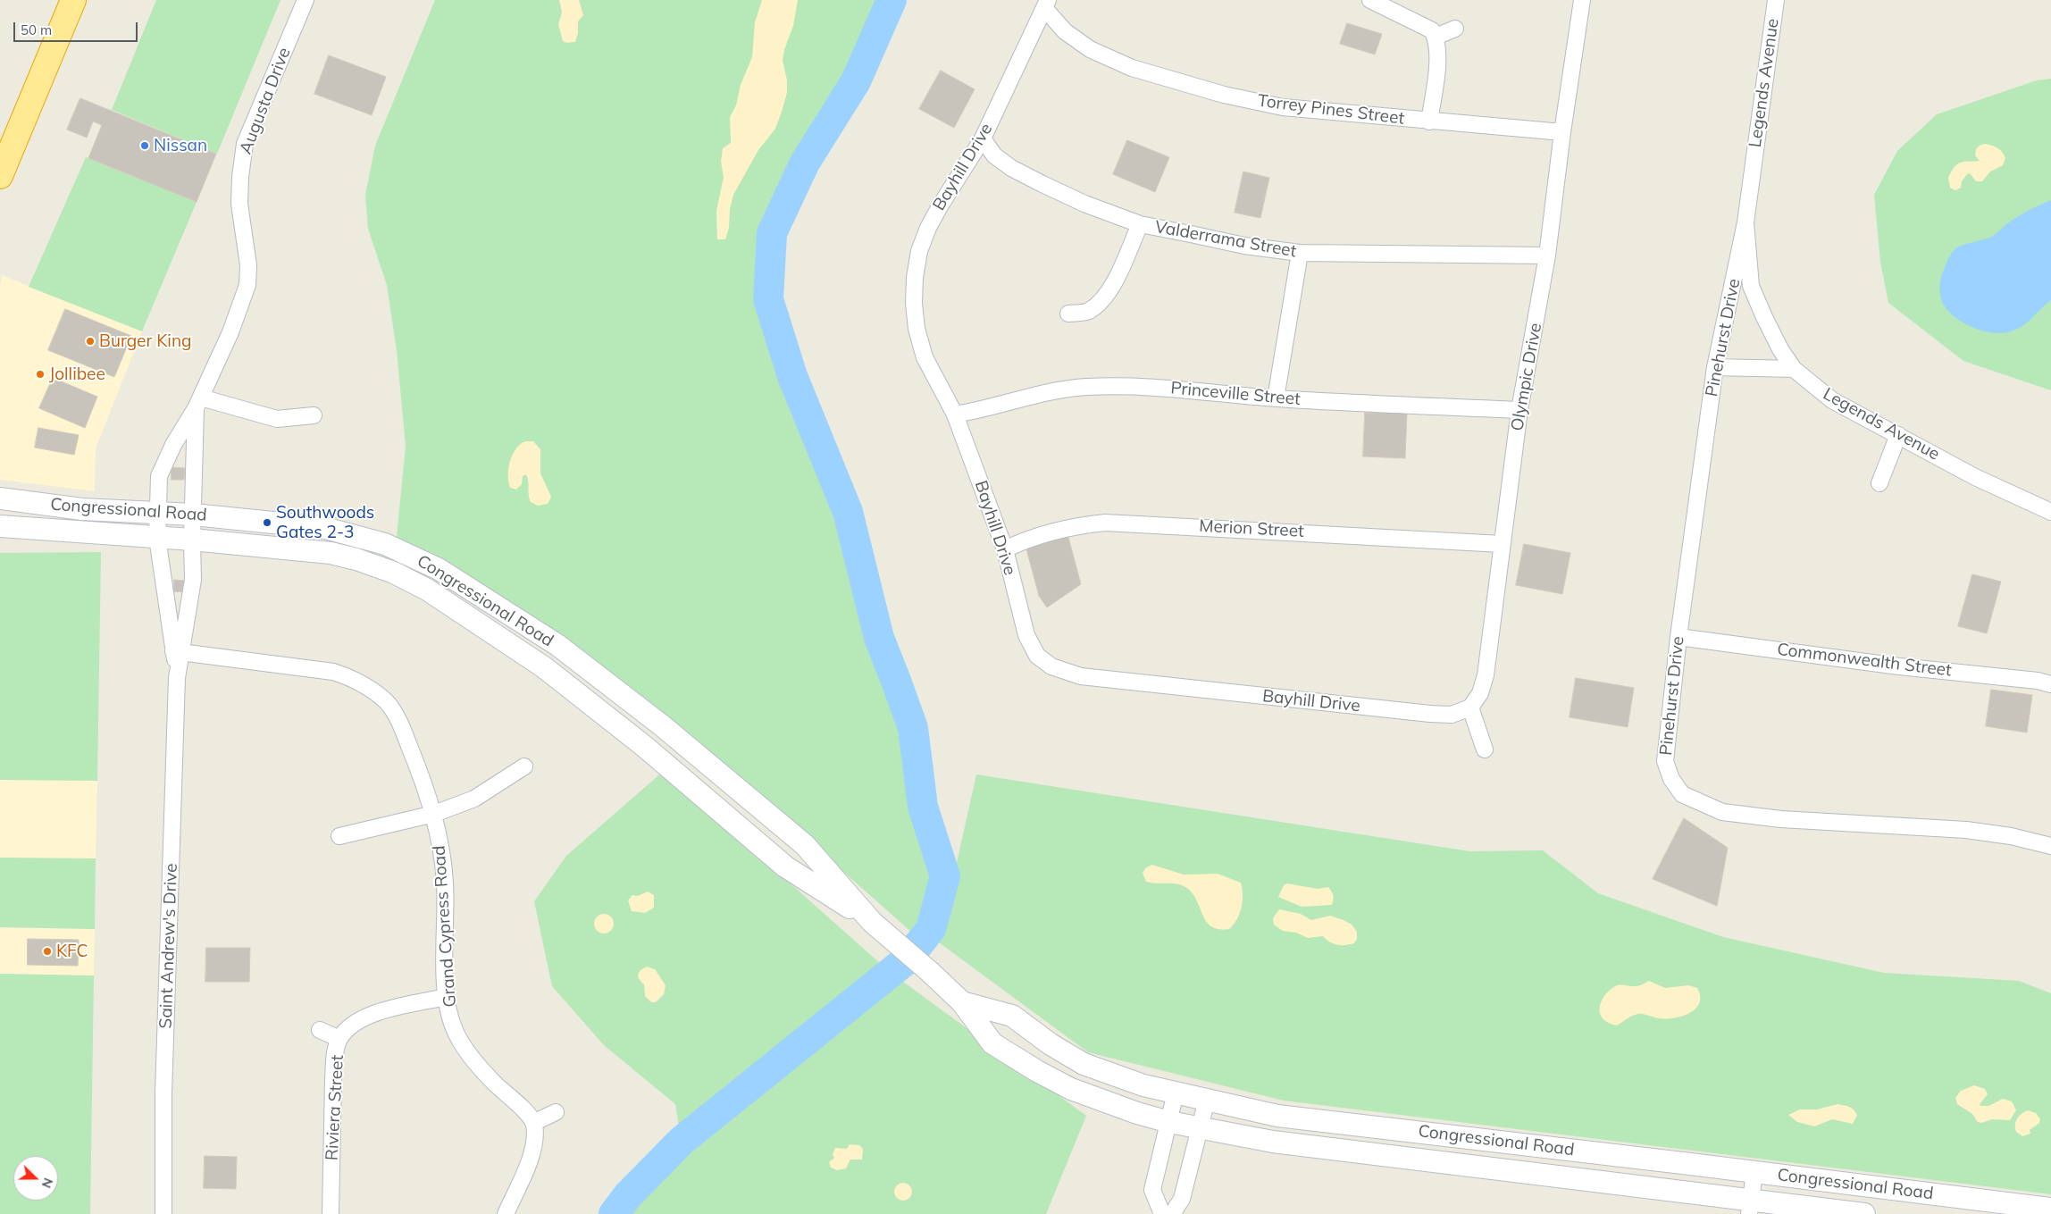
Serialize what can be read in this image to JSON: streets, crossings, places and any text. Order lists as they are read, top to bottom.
{
  "streets": {
    "main road": ["Congressional Road"],
    "street": [
      "Legends Avenue",
      "Augusta Drive",
      "Torrey Pines Street",
      "Bayhill Drive",
      "Valderrama Street",
      "Pinehurst Drive",
      "Olympic Drive",
      "Princeville Street",
      "Merion Street",
      "Commonwealth Street",
      "Grand Cypress Road",
      "Saint Andrew's Drive",
      "Riviera Street"
    ]
  },
  "crossings": [
    ["Legends Avenue", "Pinehurst Drive"],
    ["Augusta Drive", "Congressional Road"],
    ["Augusta Drive", "Saint Andrew's Drive"],
    ["Torrey Pines Street", "Bayhill Drive"],
    ["Torrey Pines Street", "Olympic Drive"],
    ["Bayhill Drive", "Valderrama Street"],
    ["Bayhill Drive", "Olympic Drive"],
    ["Bayhill Drive", "Princeville Street"],
    ["Bayhill Drive", "Merion Street"],
    ["Valderrama Street", "Olympic Drive"],
    ["Pinehurst Drive", "Commonwealth Street"],
    ["Olympic Drive", "Princeville Street"],
    ["Olympic Drive", "Merion Street"],
    ["Congressional Road", "Saint Andrew's Drive"],
    ["Grand Cypress Road", "Saint Andrew's Drive"],
    ["Grand Cypress Road", "Riviera Street"]
  ],
  "places": [
    "Nissan",
    "Burger King",
    "Jollibee",
    "Southwoods Gates 2-3",
    "KFC"
  ],
  "scale_bar": "50 m",
  "north": "right"
}
